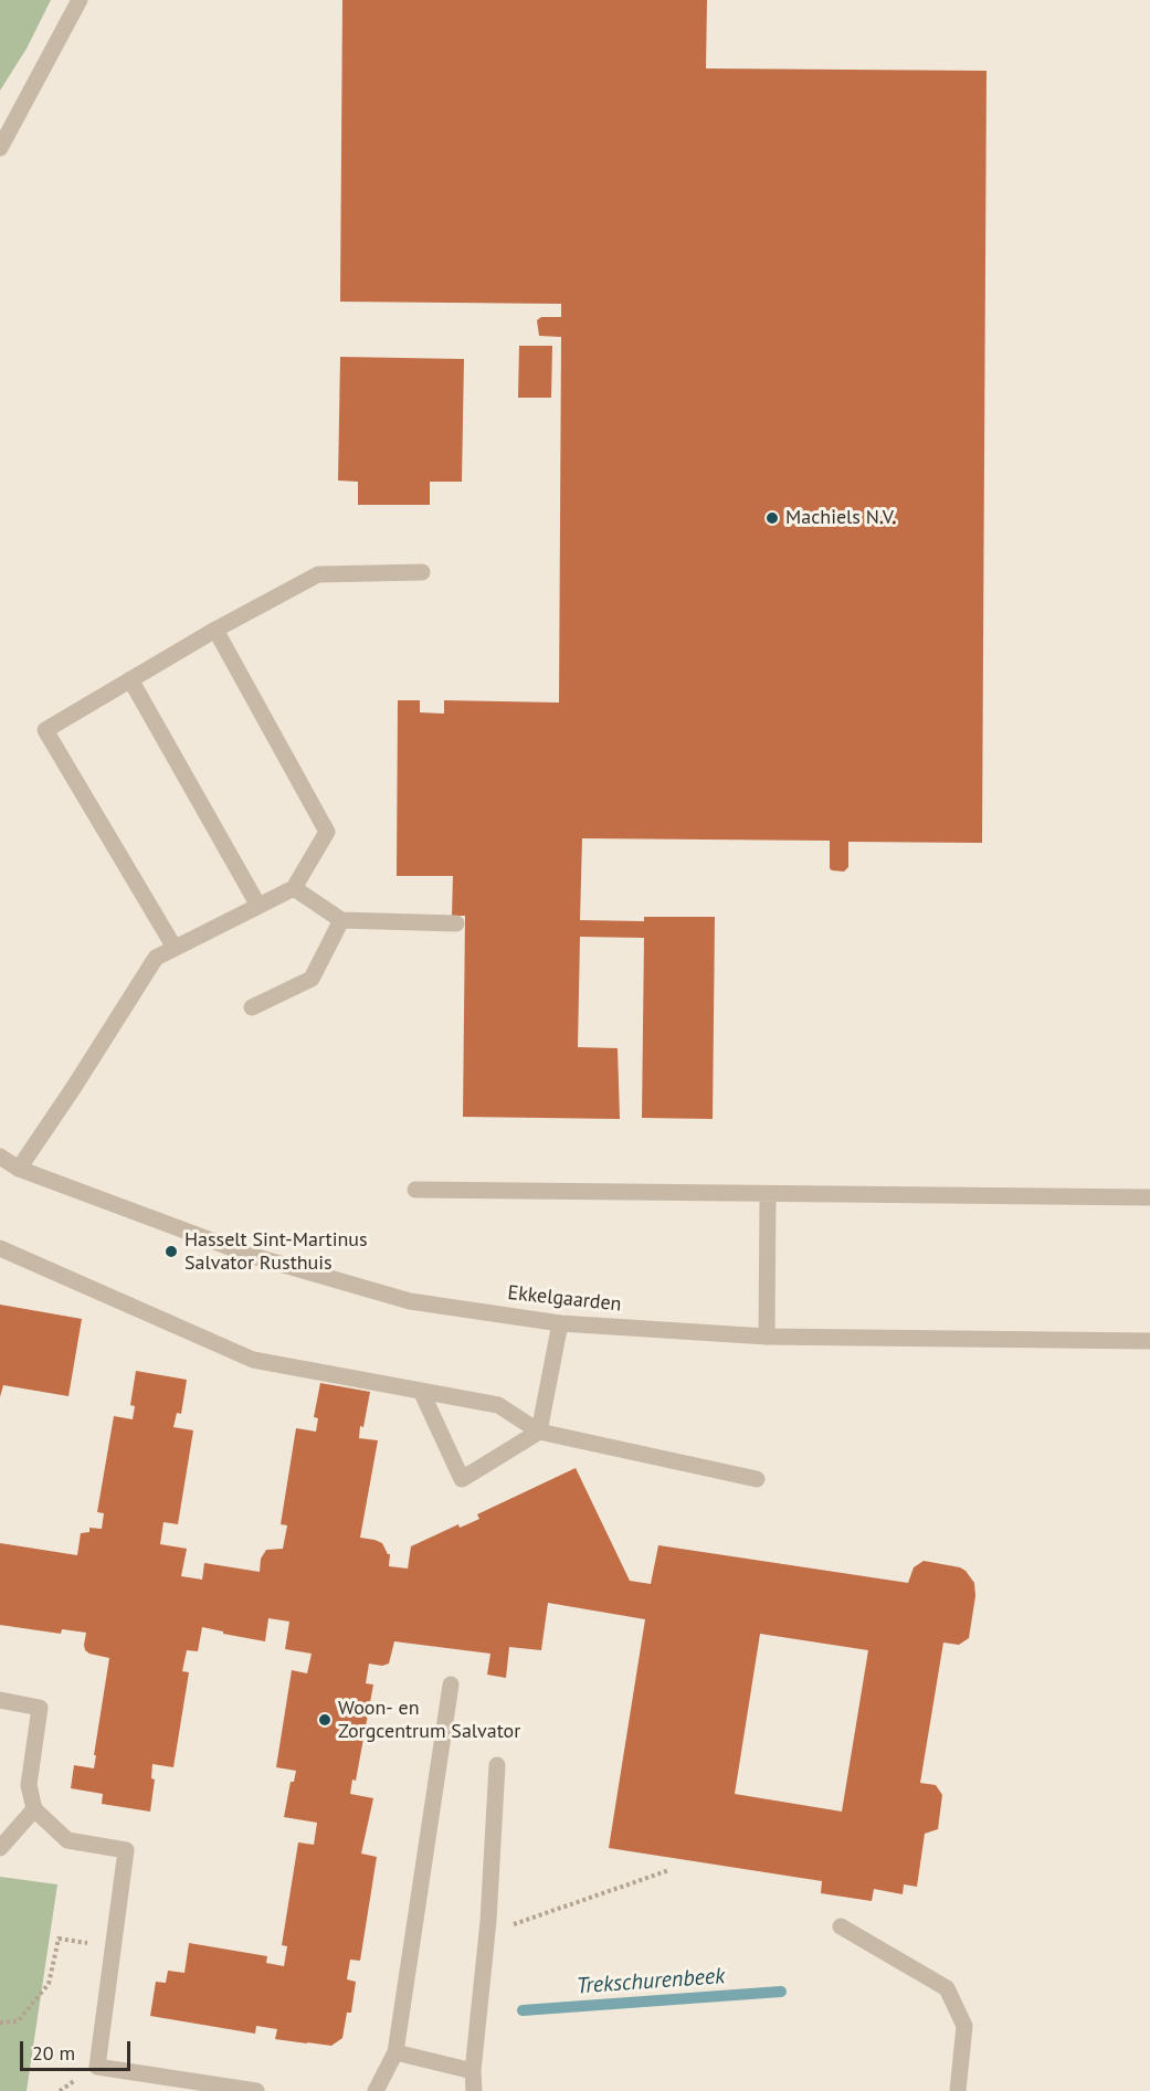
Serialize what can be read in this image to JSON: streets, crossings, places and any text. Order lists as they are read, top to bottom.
{
  "streets": {
    "street": ["Ekkelgaarden"]
  },
  "water": ["Trekschurenbeek"],
  "places": ["Machiels N.V.", "Hasselt Sint-Martinus Salvator Rusthuis", "Woon- en Zorgcentrum Salvator"],
  "scale_bar": "20 m"
}
